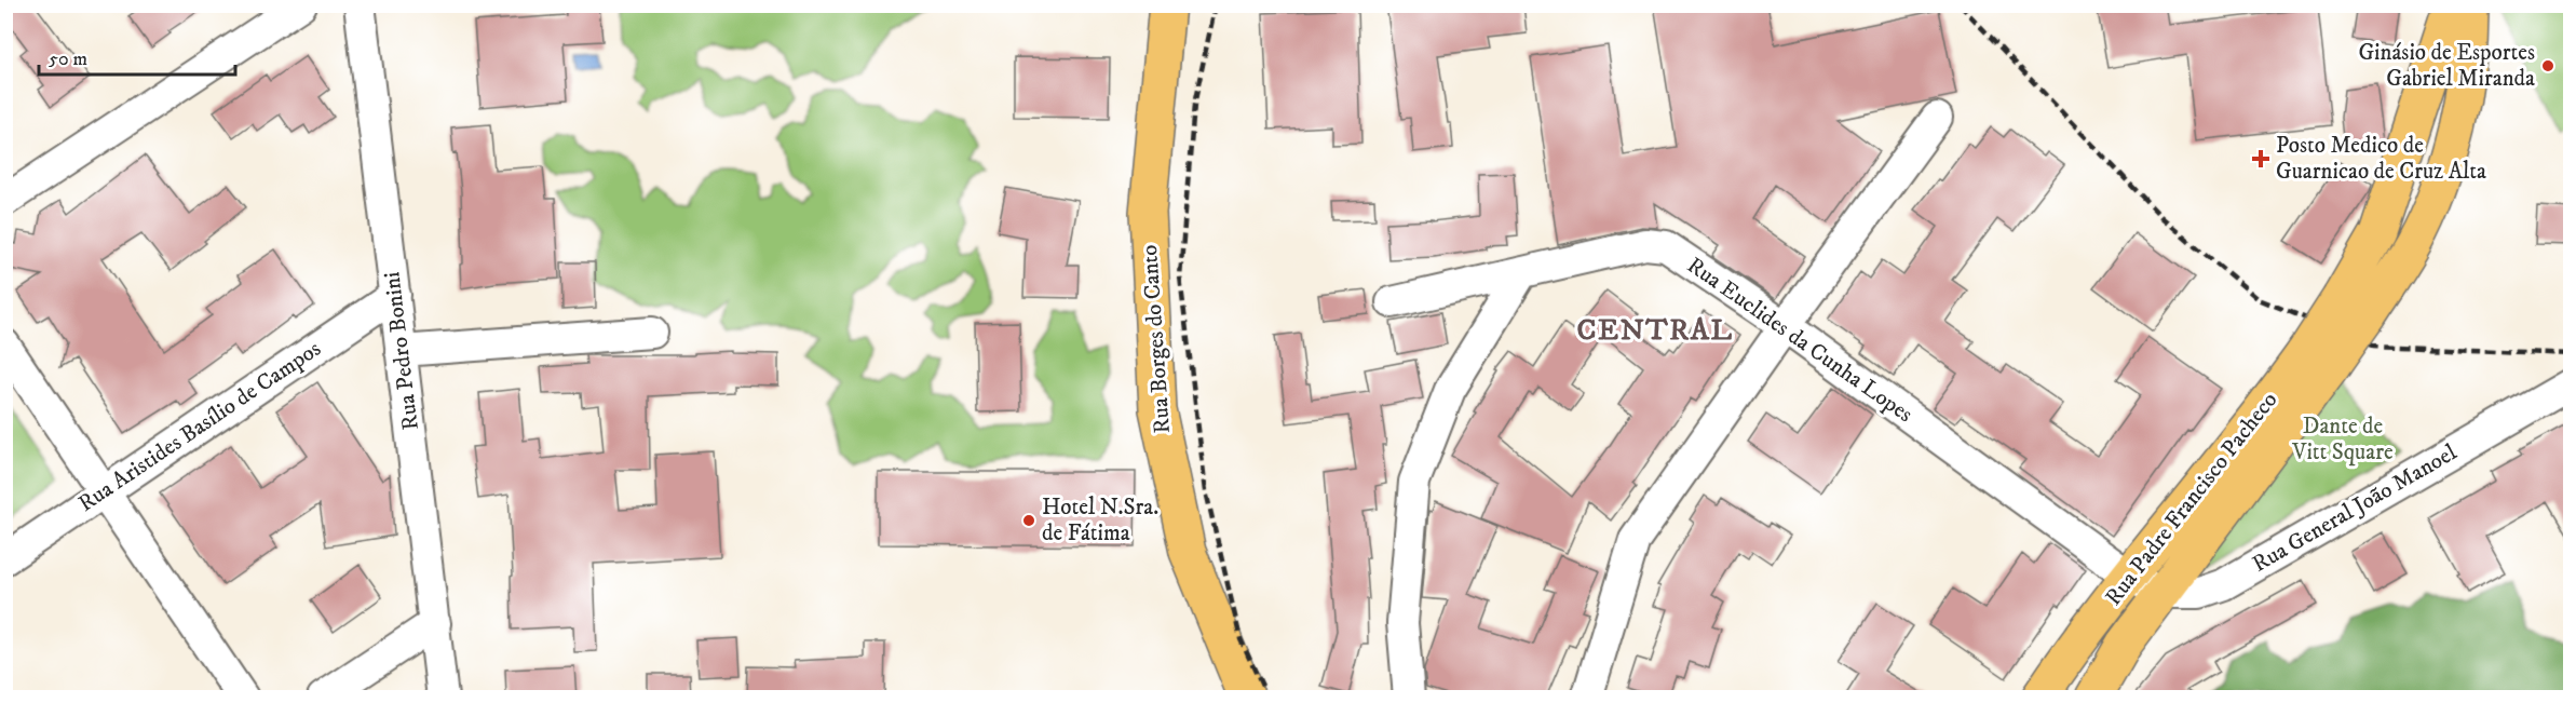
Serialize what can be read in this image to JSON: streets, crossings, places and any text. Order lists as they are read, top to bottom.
{
  "streets": {
    "main road": ["Rua Borges do Canto", "Rua Padre Francisco Pacheco"],
    "street": [
      "Rua Euclides da Cunha Lopes",
      "Rua Pedro Bonini",
      "Rua Aristides Basílio de Campos",
      "Rua General João Manoel"
    ]
  },
  "crossings": [
    ["Rua Euclides da Cunha Lopes", "Rua Padre Francisco Pacheco"],
    ["Rua Euclides da Cunha Lopes", "Rua General João Manoel"],
    ["Rua Pedro Bonini", "Rua Aristides Basílio de Campos"],
    ["Rua Padre Francisco Pacheco", "Rua General João Manoel"]
  ],
  "districts": ["CENTRAL"],
  "parks": ["Dante de Vitt Square"],
  "places": {
    "other": ["Ginásio de Esportes Gabriel Miranda", "Hotel N.Sra. de Fátima"],
    "health": ["Posto Medico de Guarnicao de Cruz Alta"]
  },
  "scale_bar": "50 m"
}
